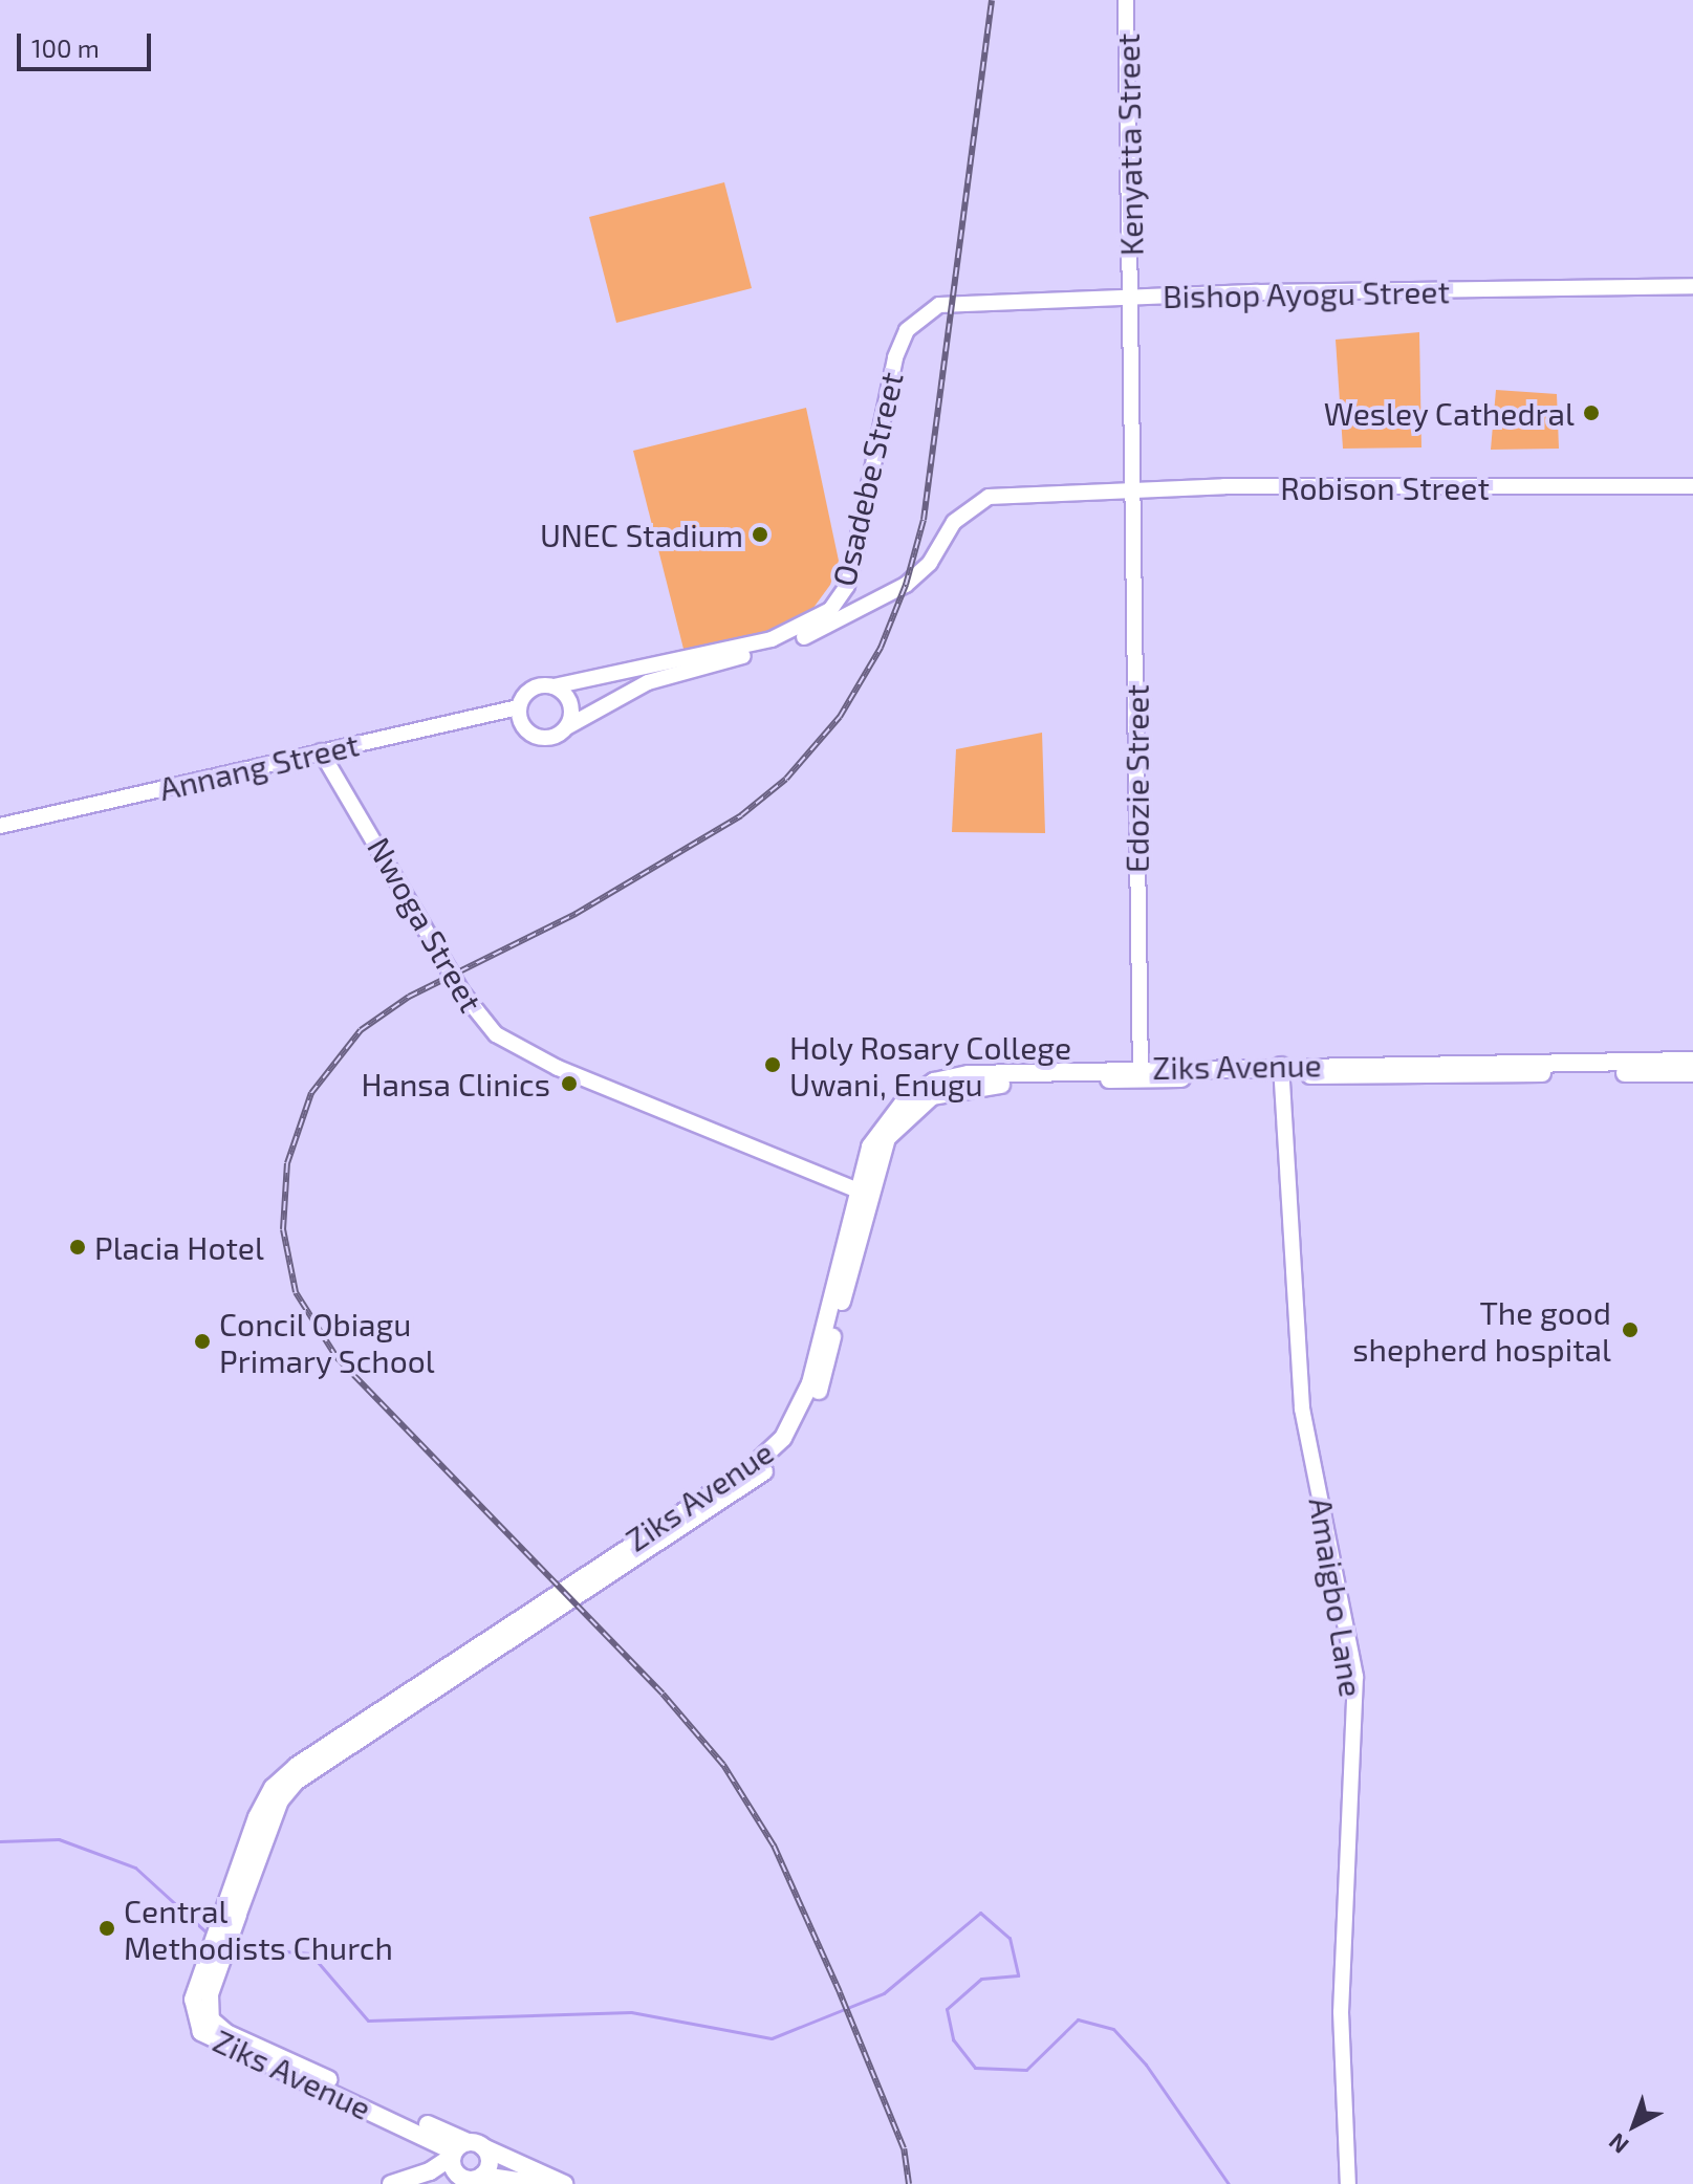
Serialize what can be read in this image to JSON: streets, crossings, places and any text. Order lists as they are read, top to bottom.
{
  "streets": {
    "main road": [
      "Kenyatta Street",
      "Bishop Ayogu Street",
      "Osadebe Street",
      "Robison Street",
      "Annang Street",
      "Edozie Street",
      "Nwoga Street",
      "Ziks Avenue",
      "Amaigbo Lane"
    ]
  },
  "crossings": [
    ["Kenyatta Street", "Bishop Ayogu Street"],
    ["Kenyatta Street", "Robison Street"],
    ["Kenyatta Street", "Edozie Street"],
    ["Bishop Ayogu Street", "Osadebe Street"],
    ["Osadebe Street", "Robison Street"],
    ["Osadebe Street", "Annang Street"],
    ["Robison Street", "Edozie Street"],
    ["Annang Street", "Nwoga Street"],
    ["Edozie Street", "Ziks Avenue"],
    ["Nwoga Street", "Ziks Avenue"],
    ["Ziks Avenue", "Amaigbo Lane"]
  ],
  "places": [
    "Wesley Cathedral",
    "UNEC Stadium",
    "Holy Rosary College Uwani, Enugu",
    "Hansa Clinics",
    "Placia Hotel",
    "The good shepherd hospital",
    "Concil Obiagu Primary School",
    "Central Methodists Church"
  ],
  "scale_bar": "100 m",
  "north": "bottom left"
}
